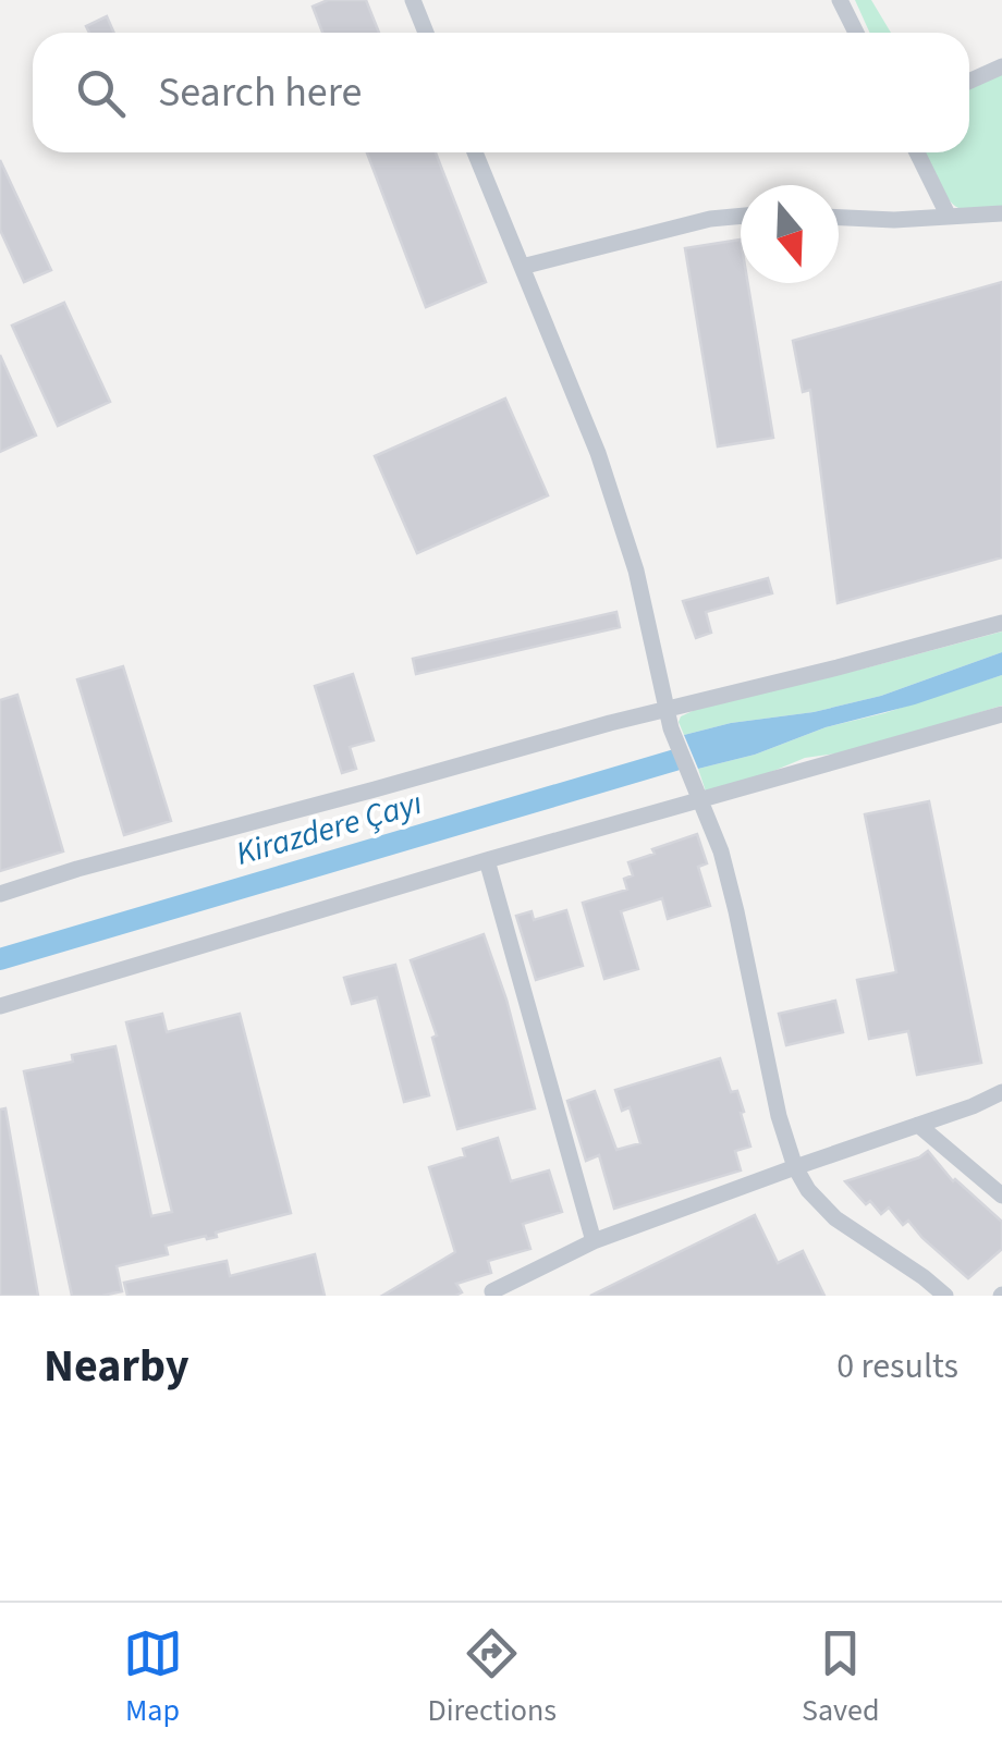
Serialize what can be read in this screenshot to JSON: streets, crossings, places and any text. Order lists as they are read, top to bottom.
{
  "water": ["Kirazdere Çayı"],
  "north": "bottom",
  "page": {
    "search": "Search here",
    "heading": ["Nearby", "0 results"],
    "nav": ["Map", "Directions", "Saved"]
  }
}
